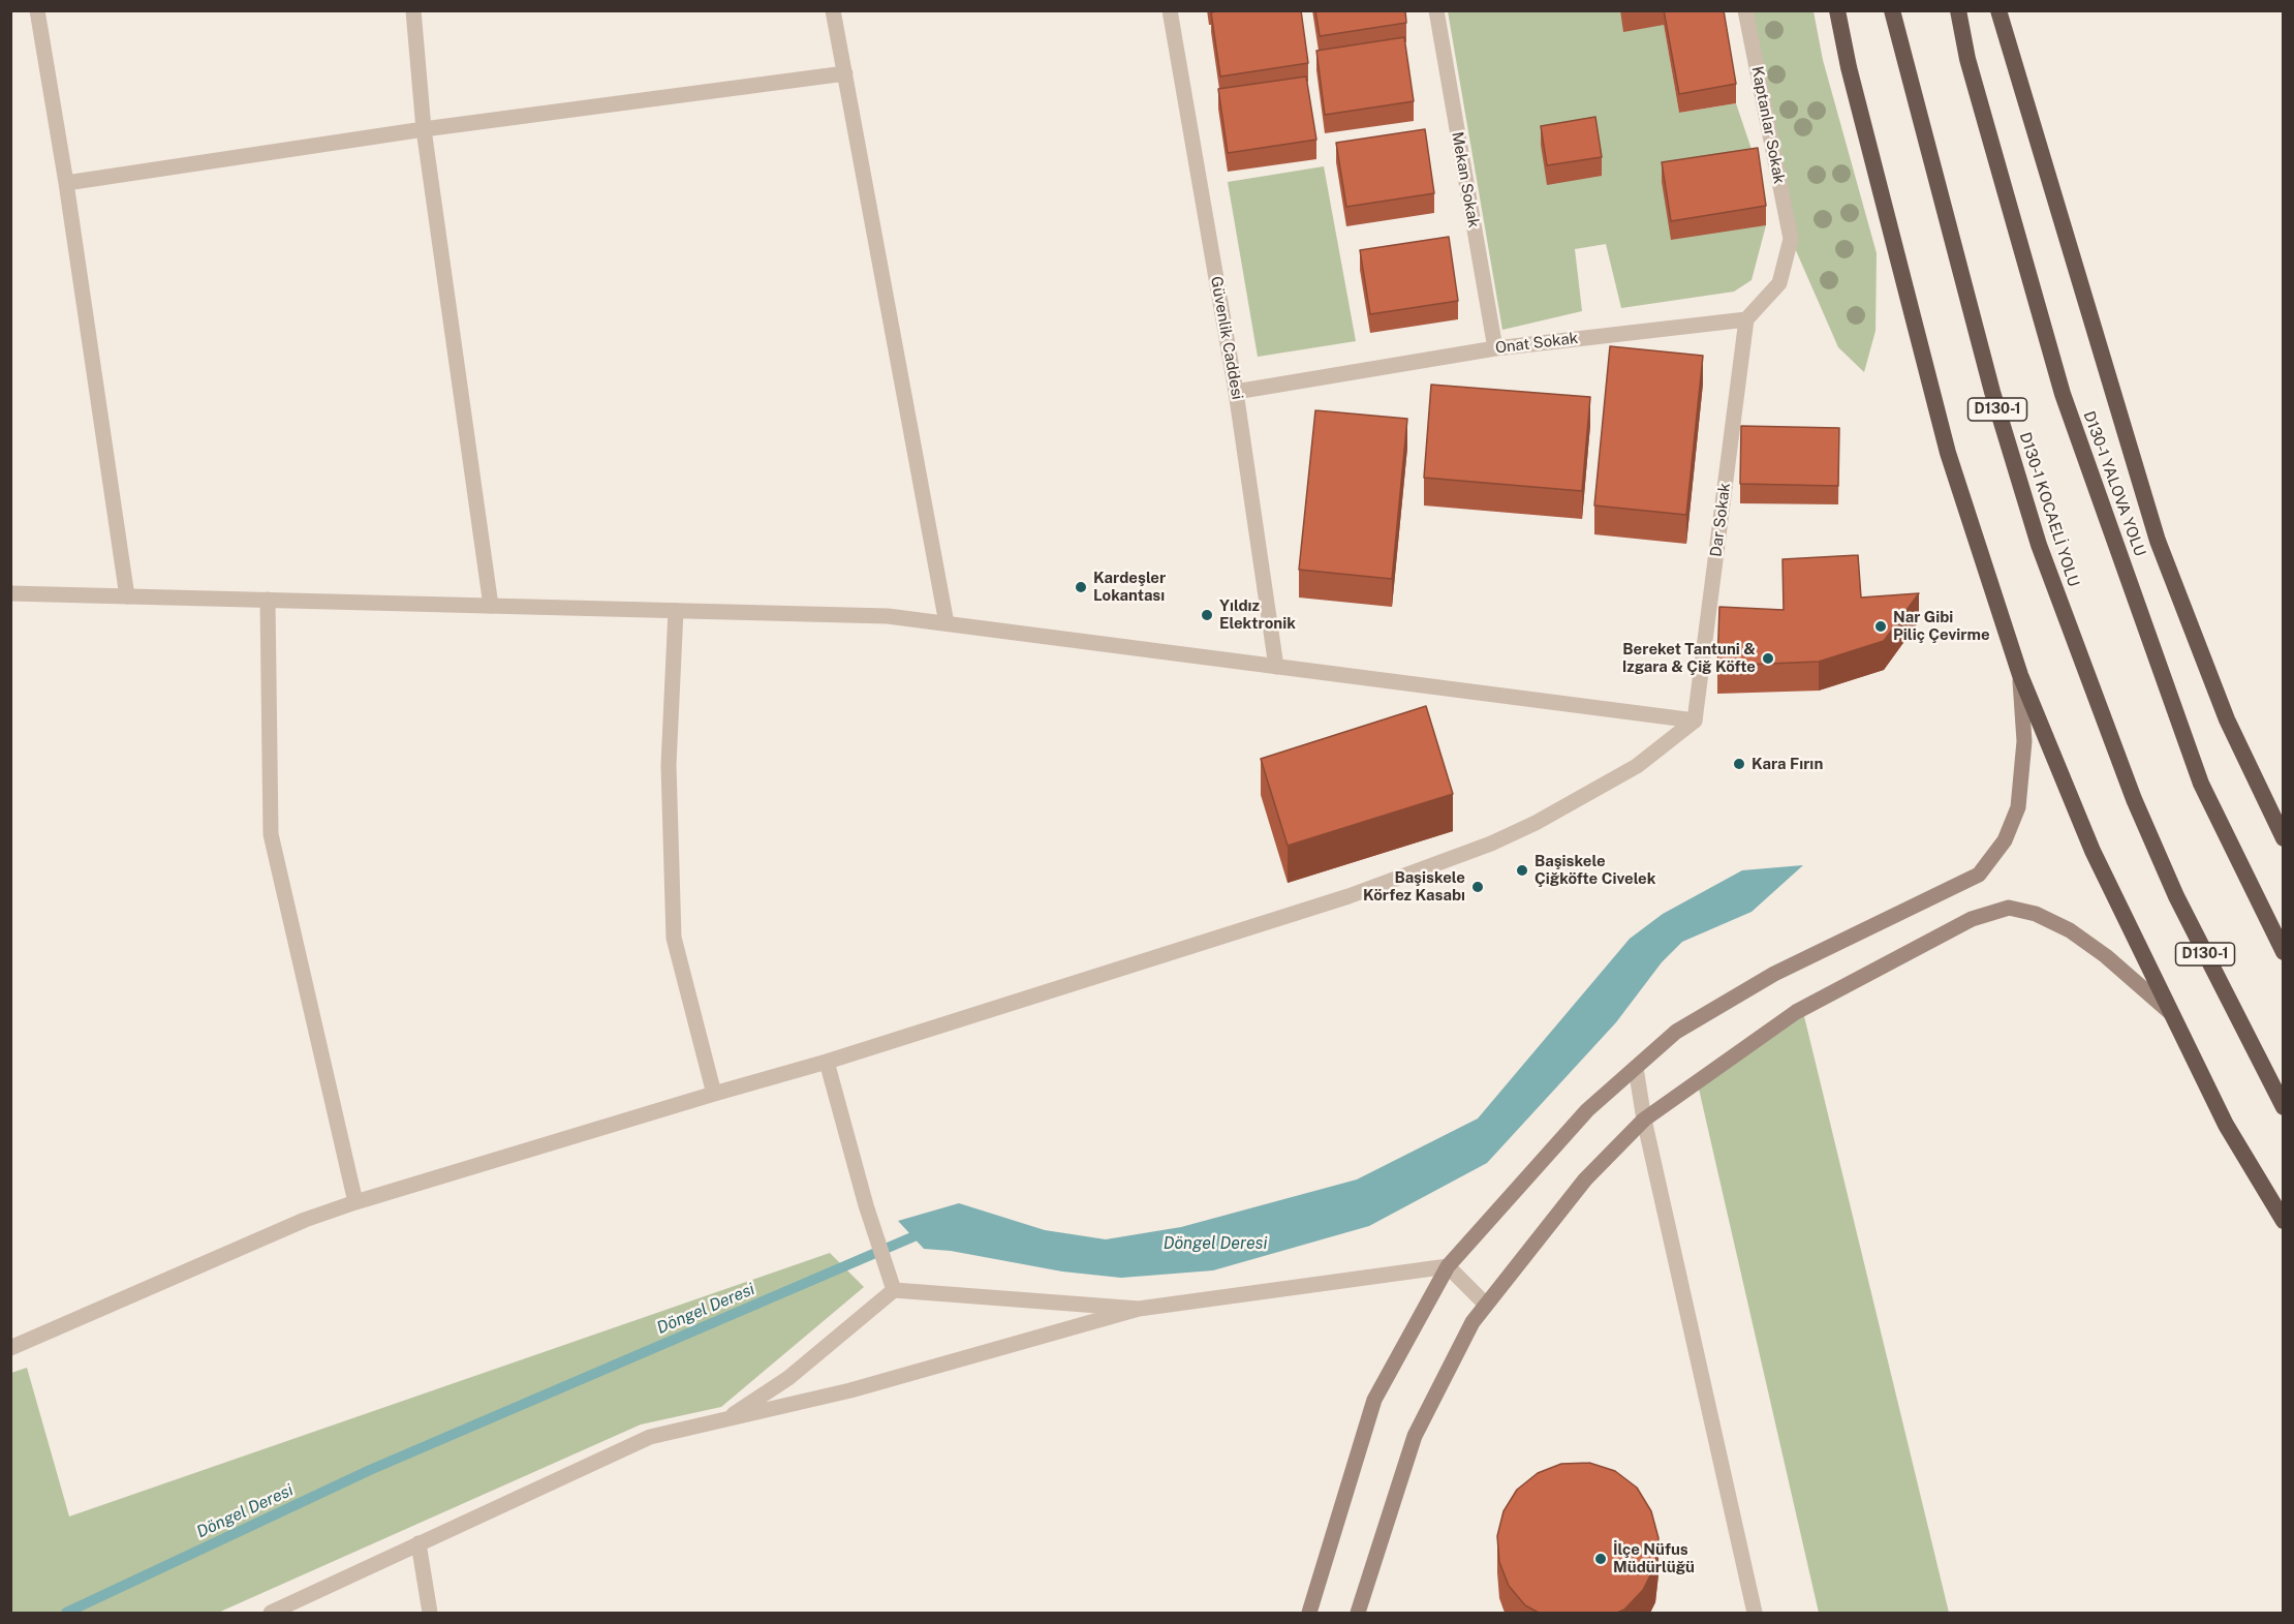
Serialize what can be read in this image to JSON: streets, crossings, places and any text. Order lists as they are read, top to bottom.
{
  "streets": {
    "highway": ["D130-1", "D130-1 YALOVA YOLU", "D130-1 KOCAELİ YOLU"],
    "street": [
      "Kaptanlar Sokak",
      "Mekan Sokak",
      "Güvenlik Caddesi",
      "Onat Sokak",
      "Dar Sokak"
    ]
  },
  "crossings": [
    ["Kaptanlar Sokak", "Onat Sokak"],
    ["Kaptanlar Sokak", "Dar Sokak"],
    ["Mekan Sokak", "Onat Sokak"],
    ["Güvenlik Caddesi", "Onat Sokak"],
    ["Onat Sokak", "Dar Sokak"]
  ],
  "water": ["Döngel Deresi"],
  "places": [
    "Kardeşler Lokantası",
    "Yıldız Elektronik",
    "Nar Gibi Piliç Çevirme",
    "Bereket Tantuni & Izgara & Çiğ Köfte",
    "Kara Fırın",
    "Başiskele Çiğköfte Civelek",
    "Başiskele Körfez Kasabı",
    "İlçe Nüfus Müdürlüğü"
  ]
}
